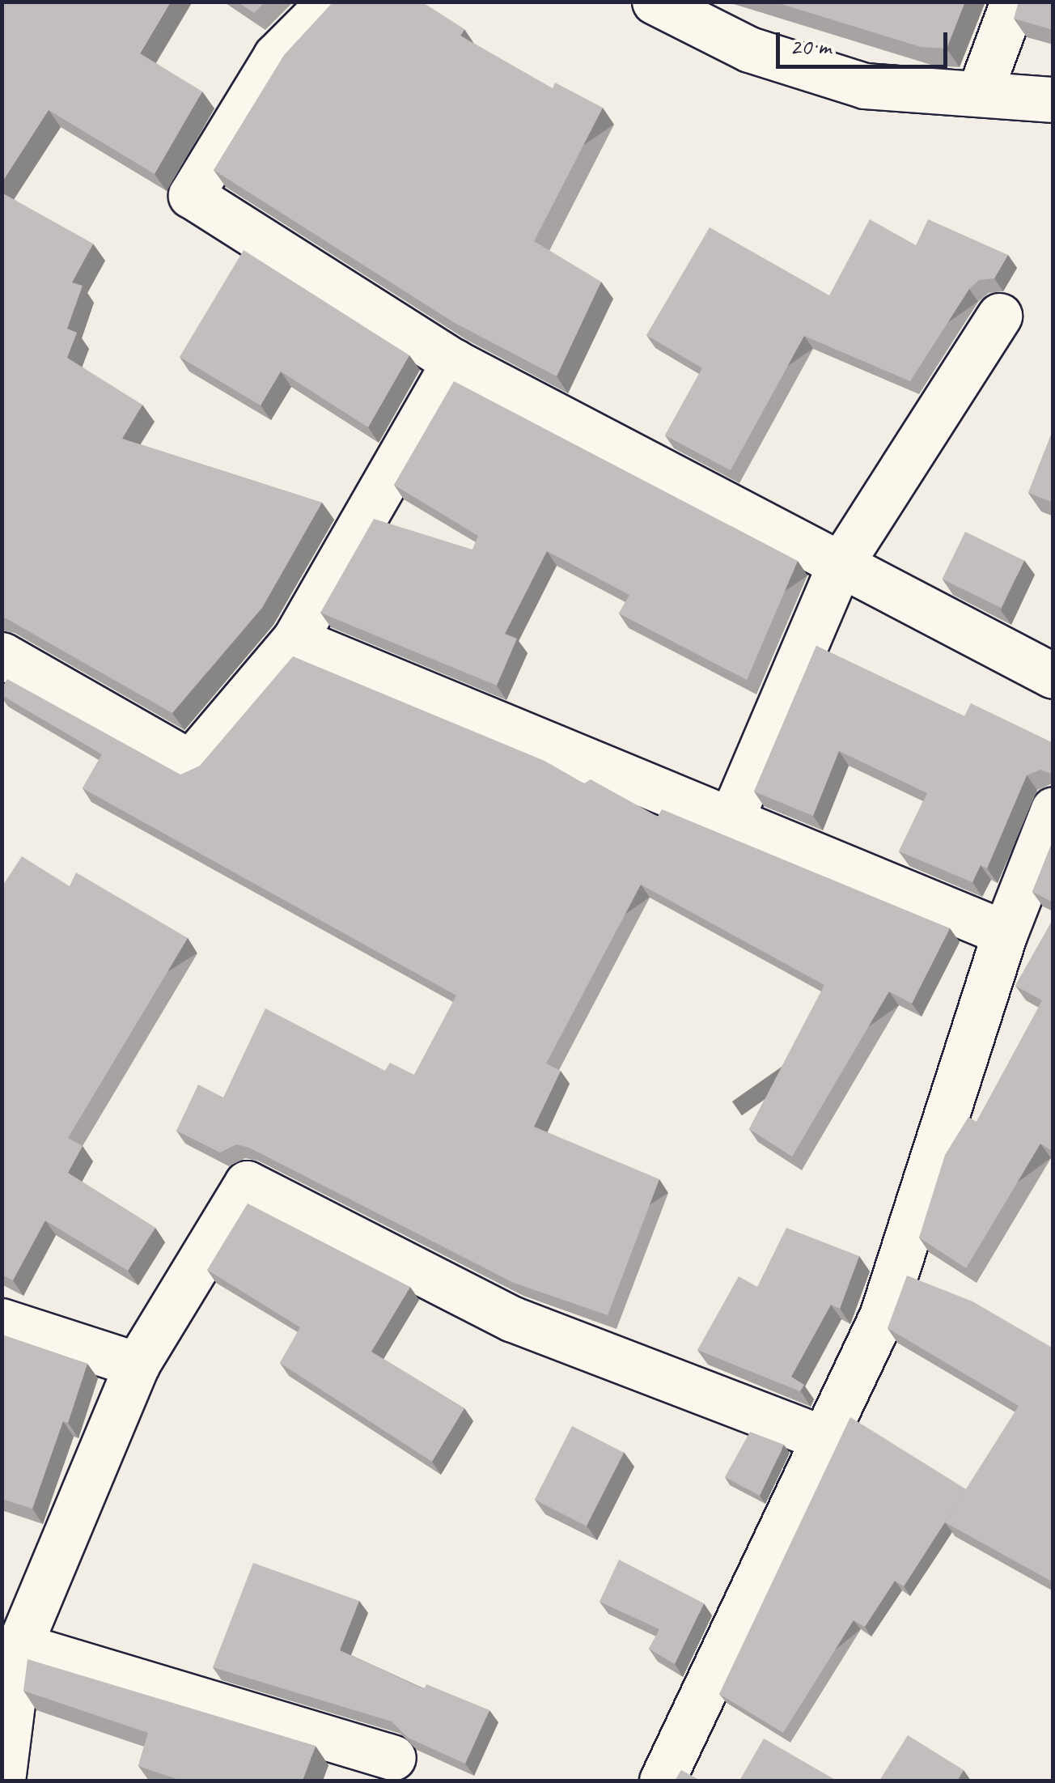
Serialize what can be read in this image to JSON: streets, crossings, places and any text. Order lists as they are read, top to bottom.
{
  "scale_bar": "20 m"
}
